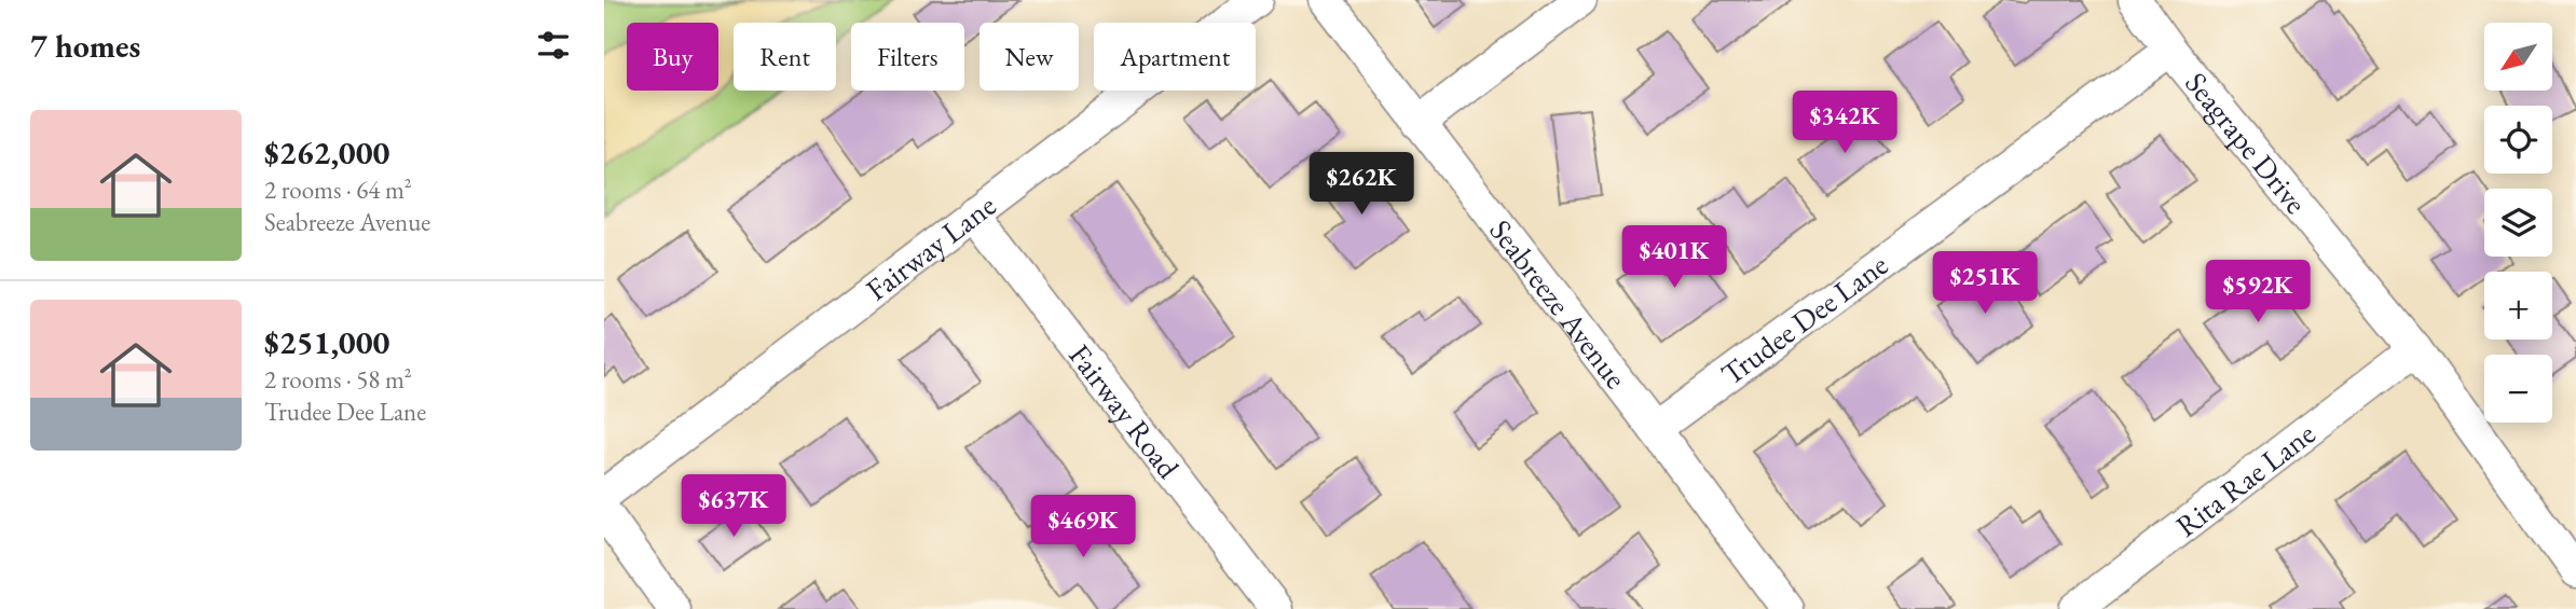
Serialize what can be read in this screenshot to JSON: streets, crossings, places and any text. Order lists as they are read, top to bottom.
{
  "streets": {
    "street": [
      "Seagrape Drive",
      "Fairway Lane",
      "Seabreeze Avenue",
      "Trudee Dee Lane",
      "Fairway Road",
      "Rita Rae Lane"
    ]
  },
  "crossings": [
    ["Seagrape Drive", "Trudee Dee Lane"],
    ["Seagrape Drive", "Rita Rae Lane"],
    ["Fairway Lane", "Fairway Road"],
    ["Seabreeze Avenue", "Trudee Dee Lane"]
  ],
  "north": "bottom left",
  "page": {
    "heading": "7 homes",
    "map_buttons": ["+", "−"],
    "chip": [
      "Buy",
      "Rent",
      "Filters",
      "New",
      "Apartment"
    ],
    "list": [
      {
        "name": "$262,000",
        "note": "2 rooms · 64 m² · Seabreeze Avenue"
      },
      {
        "name": "$251,000",
        "note": "2 rooms · 58 m² · Trudee Dee Lane"
      }
    ],
    "price": [
      "$342K",
      "$262K",
      "$401K",
      "$251K",
      "$592K",
      "$637K",
      "$469K"
    ]
  }
}
